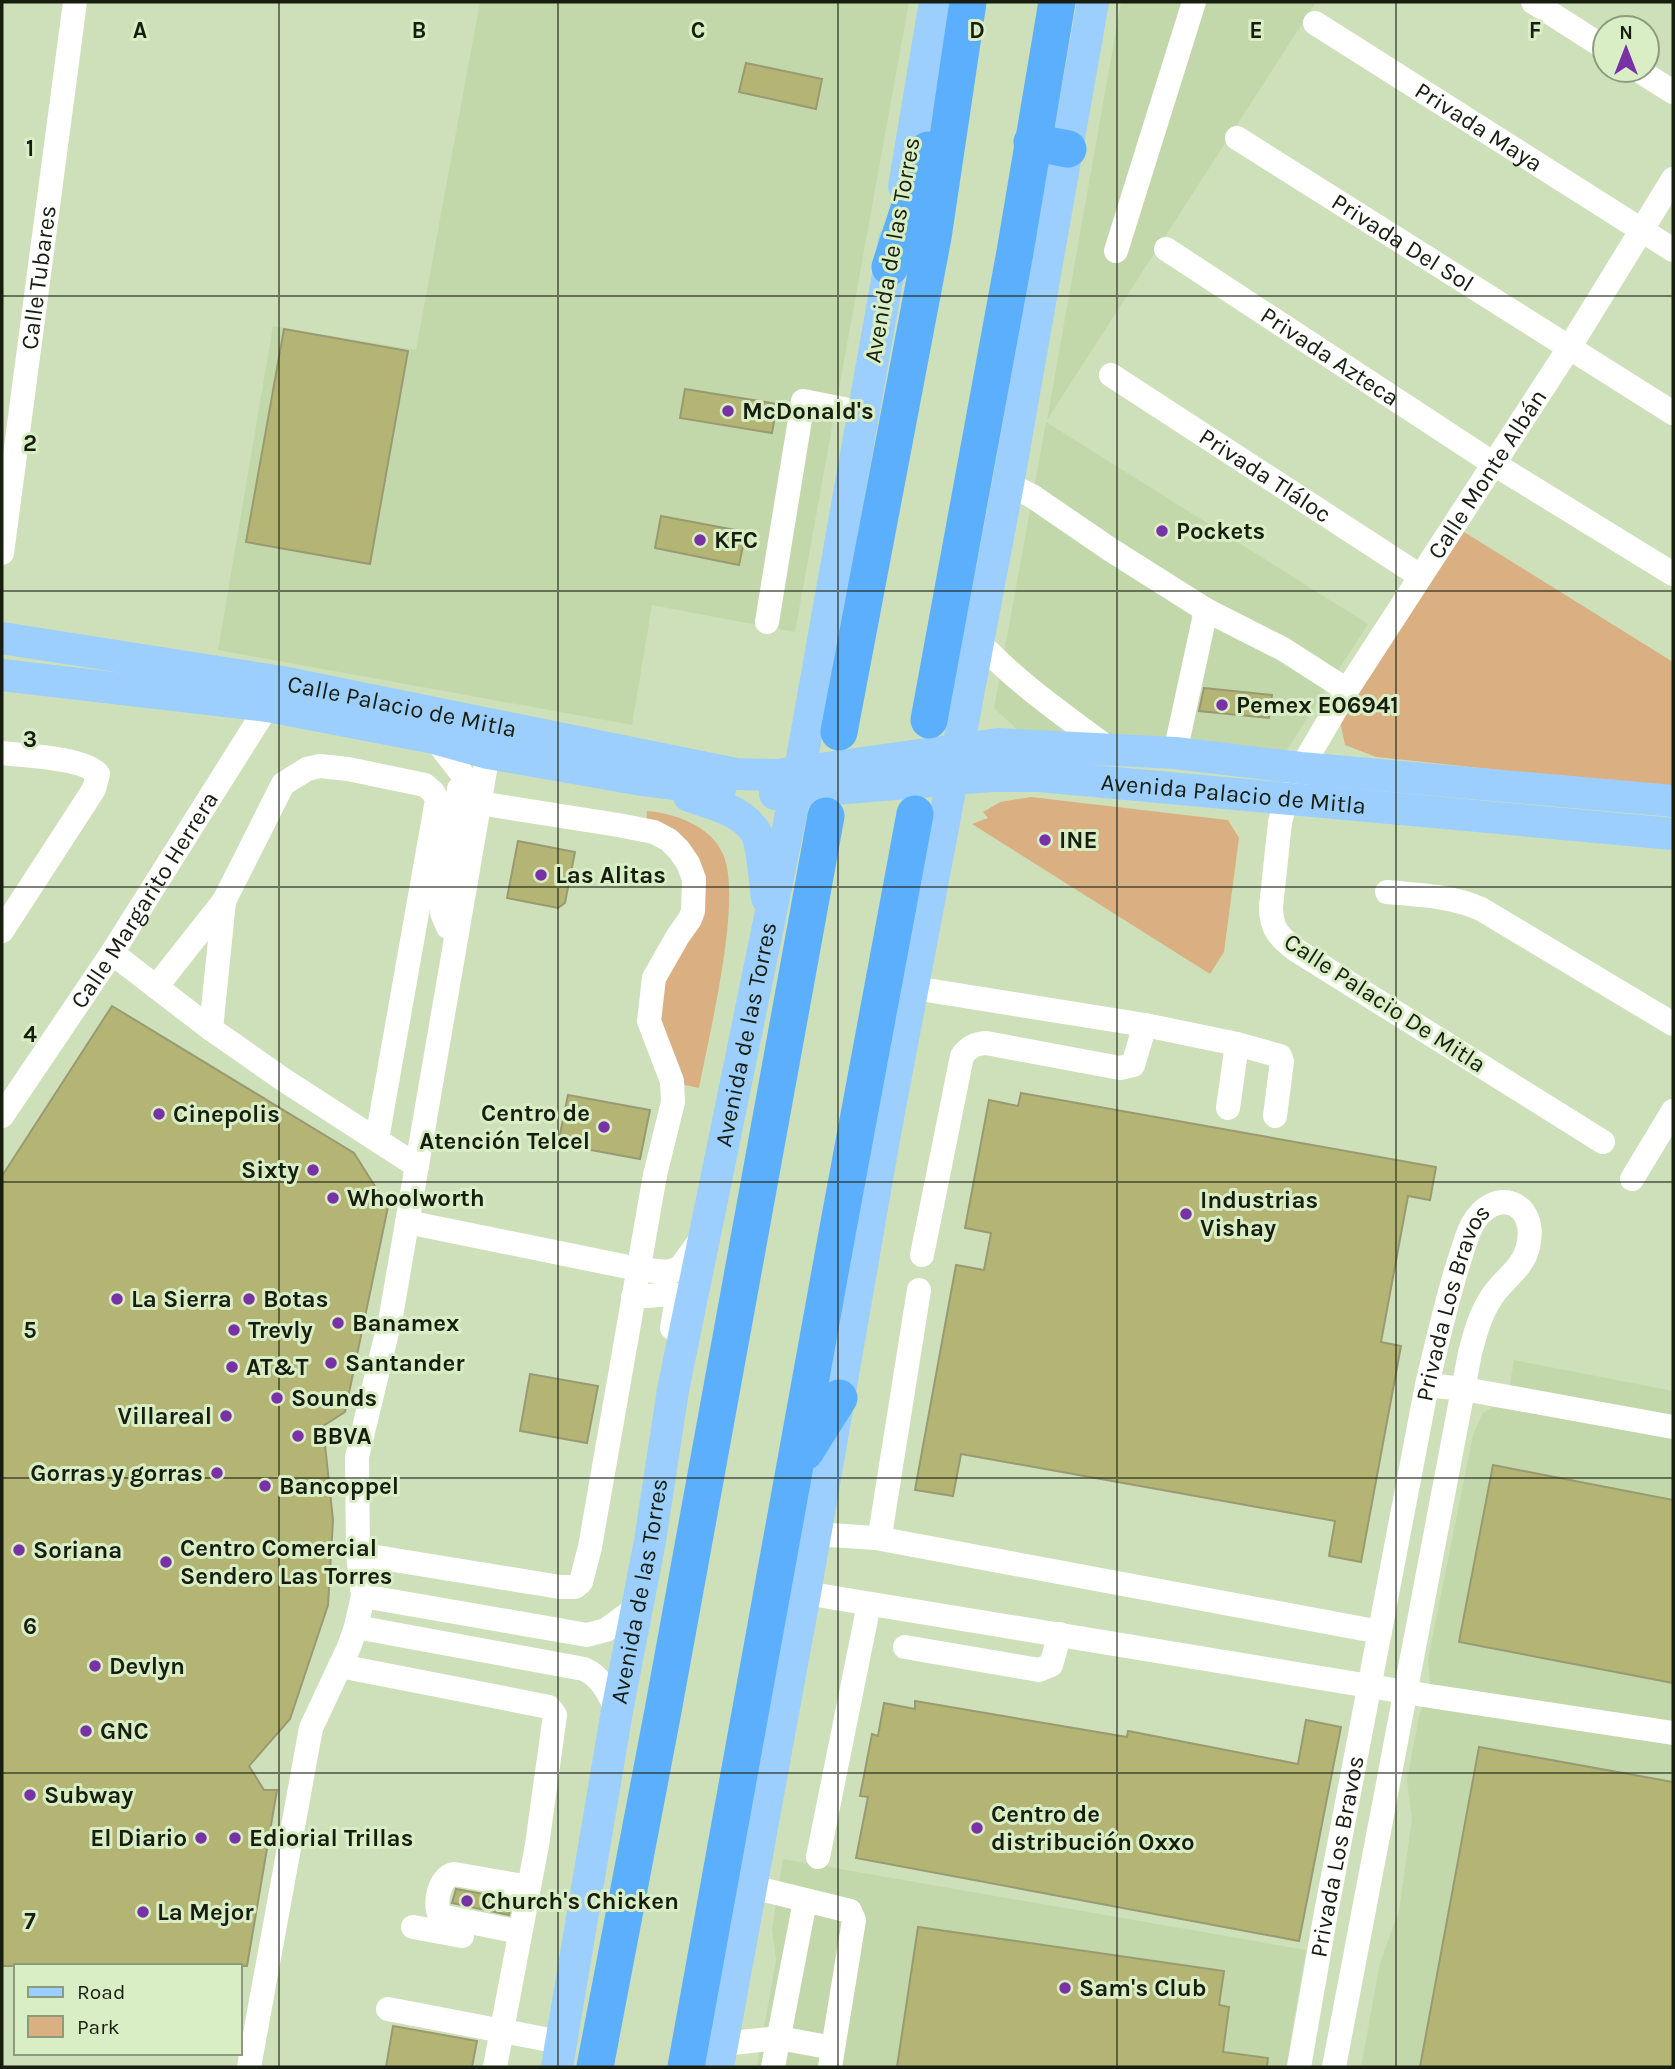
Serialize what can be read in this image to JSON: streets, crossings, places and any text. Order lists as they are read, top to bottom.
{
  "streets": {
    "highway": ["Avenida de las Torres"],
    "main road": ["Calle Palacio de Mitla", "Avenida Palacio de Mitla"],
    "street": [
      "Privada Maya",
      "Privada Del Sol",
      "Calle Tubares",
      "Privada Azteca",
      "Calle Monte Albán",
      "Privada Tláloc",
      "Calle Margarito Herrera",
      "Calle Palacio De Mitla",
      "Privada Los Bravos"
    ]
  },
  "crossings": [
    ["Privada Maya", "Calle Monte Albán"],
    ["Privada Del Sol", "Calle Monte Albán"],
    ["Avenida de las Torres", "Calle Palacio de Mitla"],
    ["Avenida de las Torres", "Avenida Palacio de Mitla"],
    ["Privada Azteca", "Calle Monte Albán"],
    ["Calle Monte Albán", "Privada Tláloc"],
    ["Calle Monte Albán", "Avenida Palacio de Mitla"],
    ["Calle Monte Albán", "Calle Palacio De Mitla"],
    ["Calle Palacio de Mitla", "Avenida Palacio de Mitla"],
    ["Calle Palacio de Mitla", "Calle Margarito Herrera"],
    ["Avenida Palacio de Mitla", "Calle Palacio De Mitla"]
  ],
  "places": [
    "McDonald's",
    "Pockets",
    "KFC",
    "Pemex E06941",
    "INE",
    "Las Alitas",
    "Cinepolis",
    "Centro de Atención Telcel",
    "Sixty",
    "Whoolworth",
    "Industrias Vishay",
    "La Sierra",
    "Botas",
    "Banamex",
    "Trevly",
    "Santander",
    "AT&T",
    "Sounds",
    "Villareal",
    "BBVA",
    "Gorras y gorras",
    "Bancoppel",
    "Soriana",
    "Centro Comercial Sendero Las Torres",
    "Devlyn",
    "GNC",
    "Subway",
    "Centro de distribución Oxxo",
    "El Diario",
    "Ediorial Trillas",
    "Church's Chicken",
    "La Mejor",
    "Sam's Club"
  ],
  "legend": ["Road", "Park"],
  "north": "top",
  "grid": {
    "columns": [
      "A",
      "B",
      "C",
      "D",
      "E",
      "F"
    ],
    "rows": [
      "1",
      "2",
      "3",
      "4",
      "5",
      "6",
      "7"
    ]
  }
}
